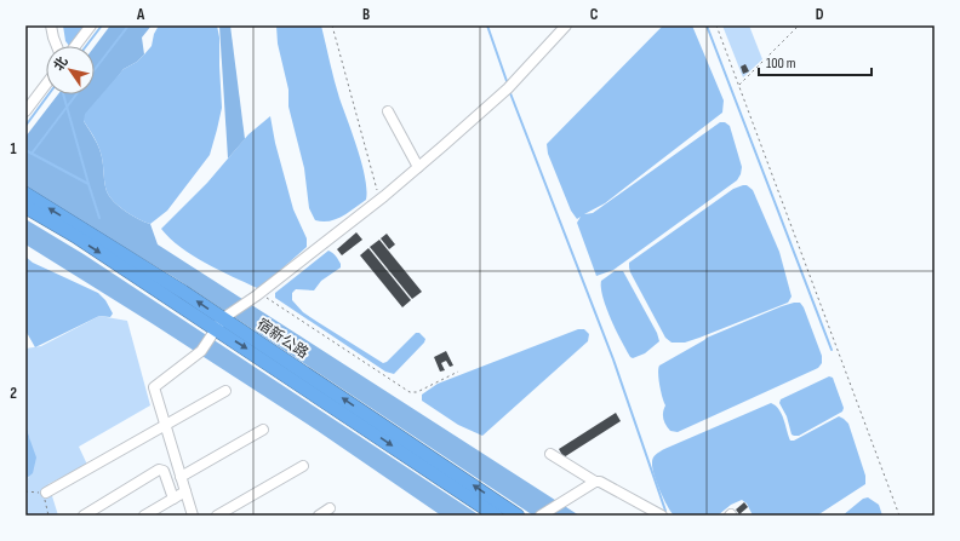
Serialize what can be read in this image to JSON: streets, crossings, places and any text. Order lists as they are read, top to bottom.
{
  "streets": {
    "highway": ["宿新公路"]
  },
  "scale_bar": "100 m",
  "north": "top left",
  "grid": {
    "columns": [
      "A",
      "B",
      "C",
      "D"
    ],
    "rows": ["1", "2"]
  }
}
